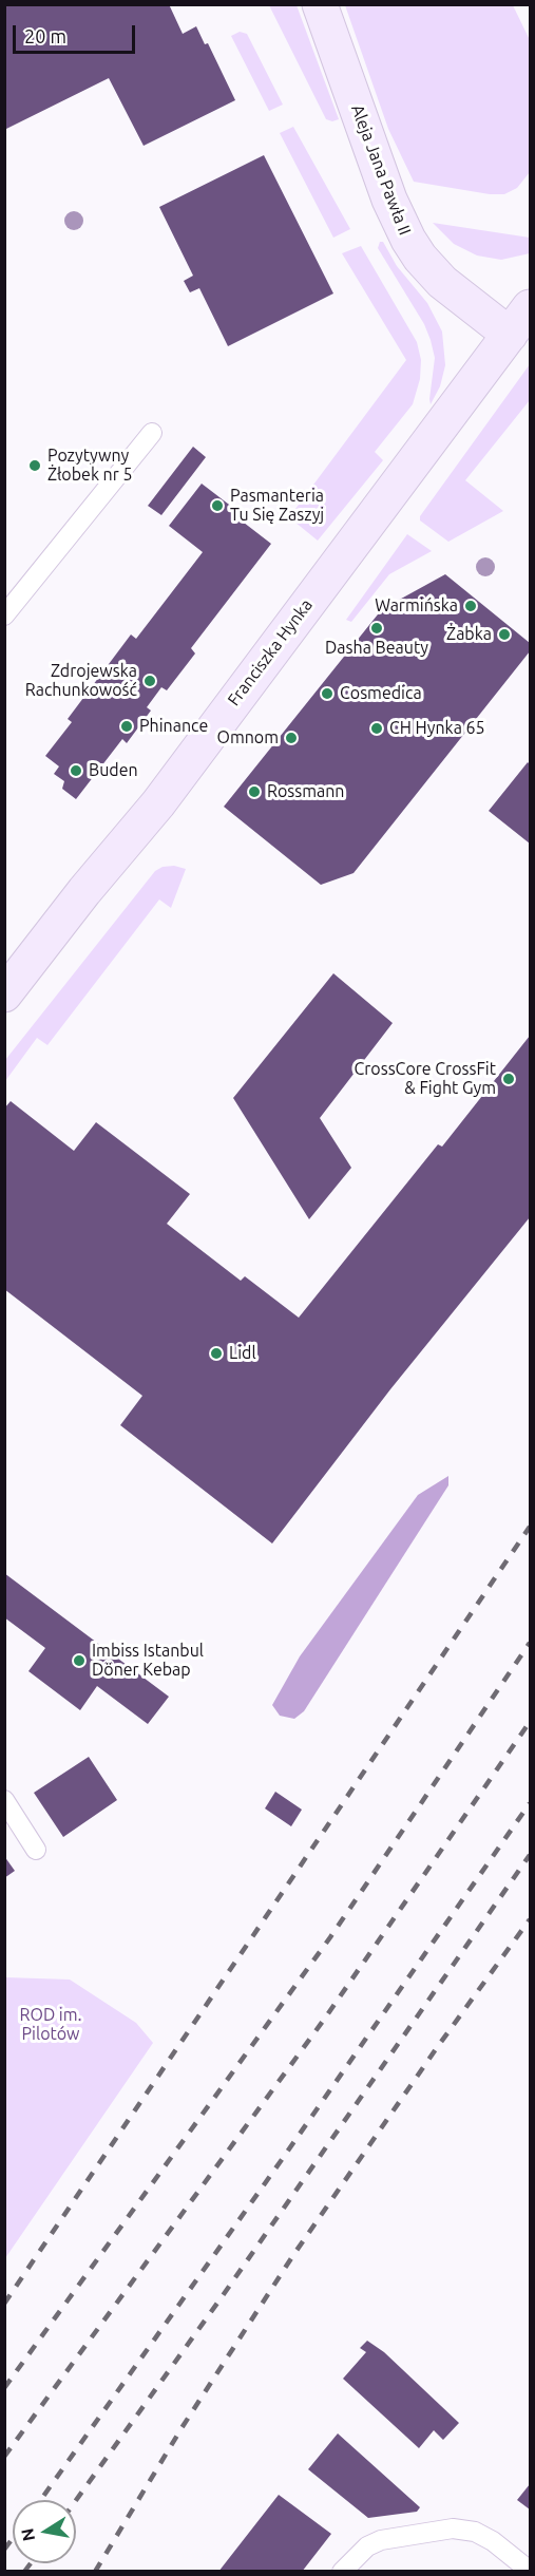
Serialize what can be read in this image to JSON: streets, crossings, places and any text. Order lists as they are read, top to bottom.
{
  "streets": {
    "street": ["Aleja Jana Pawła II", "Franciszka Hynka"]
  },
  "crossings": [
    ["Aleja Jana Pawła II", "Franciszka Hynka"]
  ],
  "parks": ["ROD im. Pilotów"],
  "places": [
    "Pozytywny Żłobek nr 5",
    "Pasmanteria Tu Się Zaszyj",
    "Warmińska",
    "Dasha Beauty",
    "Żabka",
    "Zdrojewska Rachunkowość",
    "Cosmedica",
    "Phinance",
    "CH Hynka 65",
    "Omnom",
    "Buden",
    "Rossmann",
    "CrossCore CrossFit & Fight Gym",
    "Lidl",
    "Imbiss Istanbul Döner Kebap"
  ],
  "scale_bar": "20 m",
  "north": "left"
}
